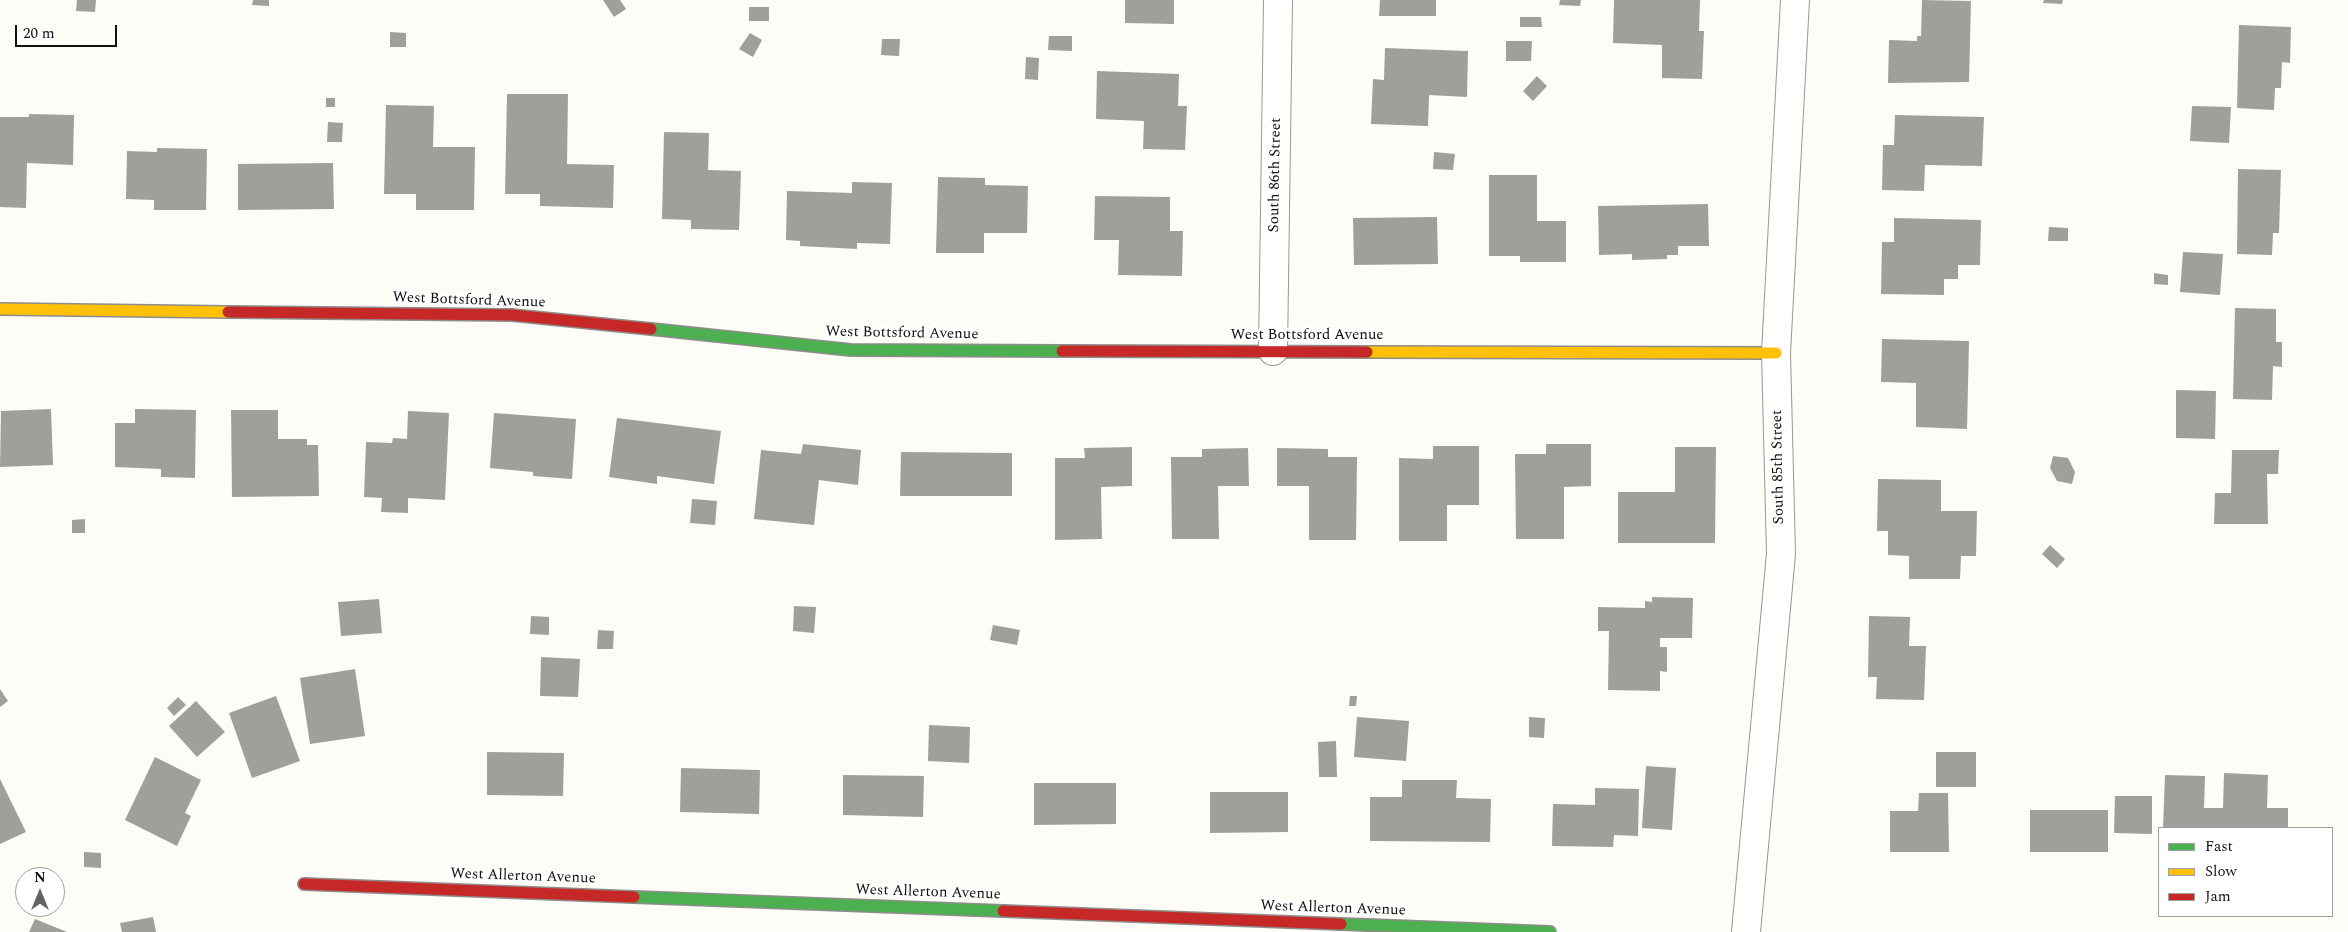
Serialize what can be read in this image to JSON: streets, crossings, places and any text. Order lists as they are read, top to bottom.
{
  "streets": {
    "street": [
      "South 86th Street",
      "West Bottsford Avenue",
      "South 85th Street",
      "West Allerton Avenue"
    ]
  },
  "crossings": [
    ["South 86th Street", "West Bottsford Avenue"],
    ["West Bottsford Avenue", "South 85th Street"]
  ],
  "legend": ["Fast", "Slow", "Jam"],
  "scale_bar": "20 m",
  "north": "top"
}
